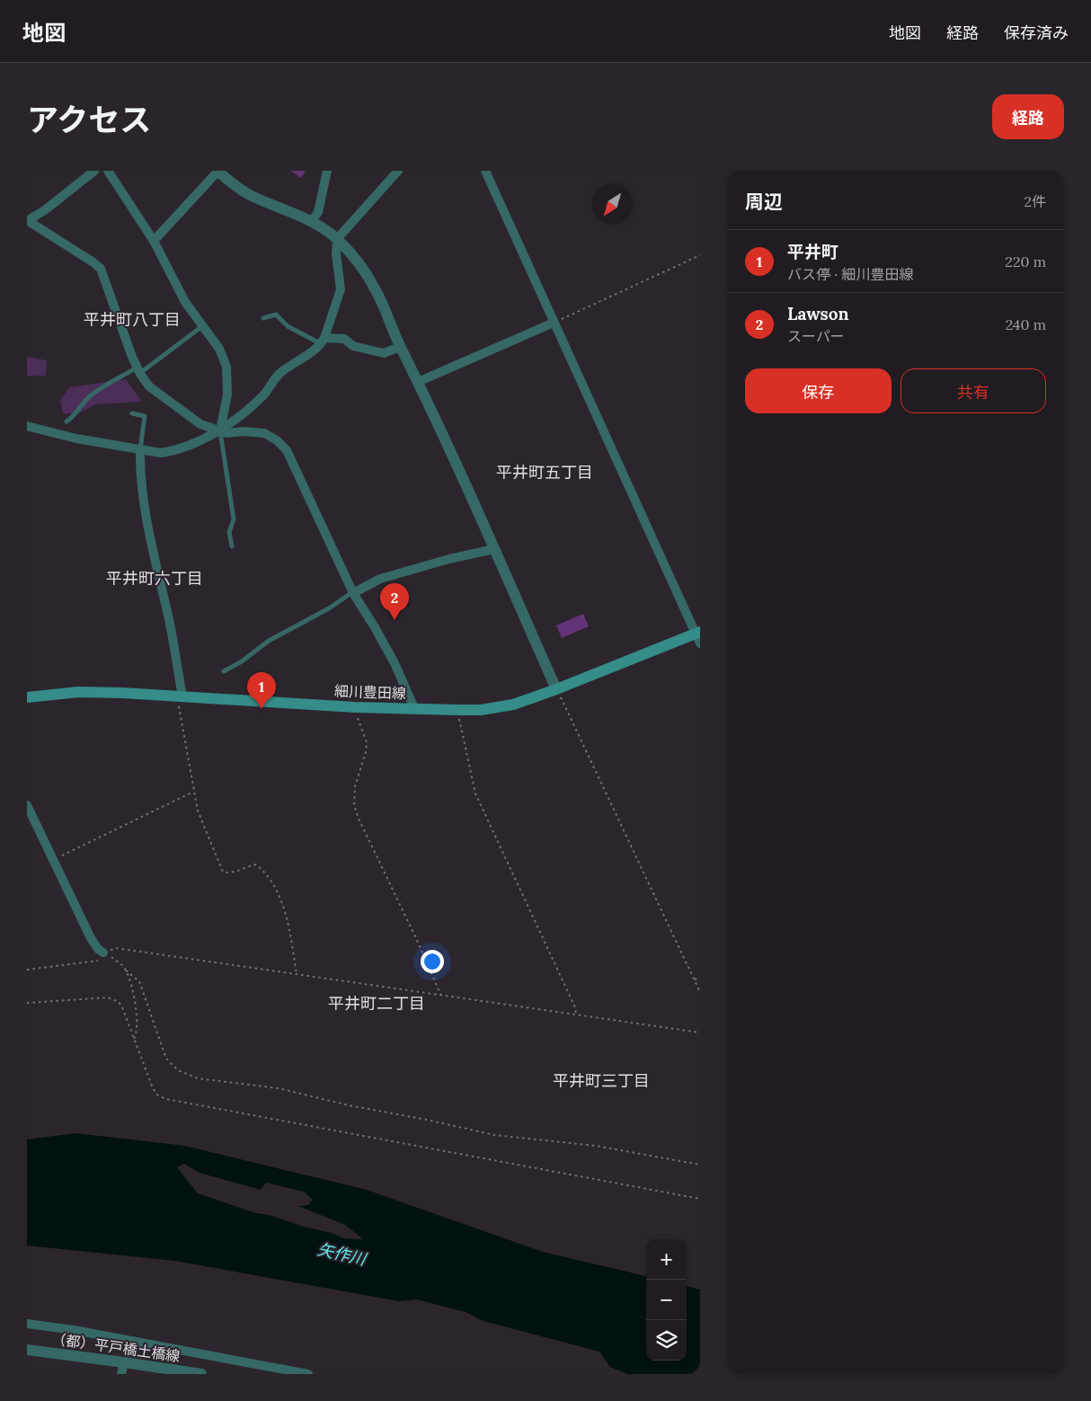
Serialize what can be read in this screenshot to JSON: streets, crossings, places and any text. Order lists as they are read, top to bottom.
{
  "streets": {
    "main road": ["細川豊田線"],
    "street": ["（都）平戸橋土橋線"]
  },
  "districts": [
    "平井町八丁目",
    "平井町五丁目",
    "平井町六丁目",
    "平井町二丁目",
    "平井町三丁目"
  ],
  "water": ["矢作川"],
  "north": "bottom left",
  "page": {
    "header": "地図",
    "nav": ["地図", "経路", "保存済み"],
    "title": "アクセス",
    "buttons": [
      "経路",
      ["保存", "共有"]
    ],
    "heading": ["周辺", "2件"],
    "list": [
      {
        "mark": "1",
        "name": "平井町",
        "note": "バス停 · 細川豊田線",
        "value": "220 m"
      },
      {
        "mark": "2",
        "name": "Lawson",
        "note": "スーパー",
        "value": "240 m"
      }
    ],
    "pins": ["2", "1"],
    "map_buttons": ["+", "−"]
  }
}
